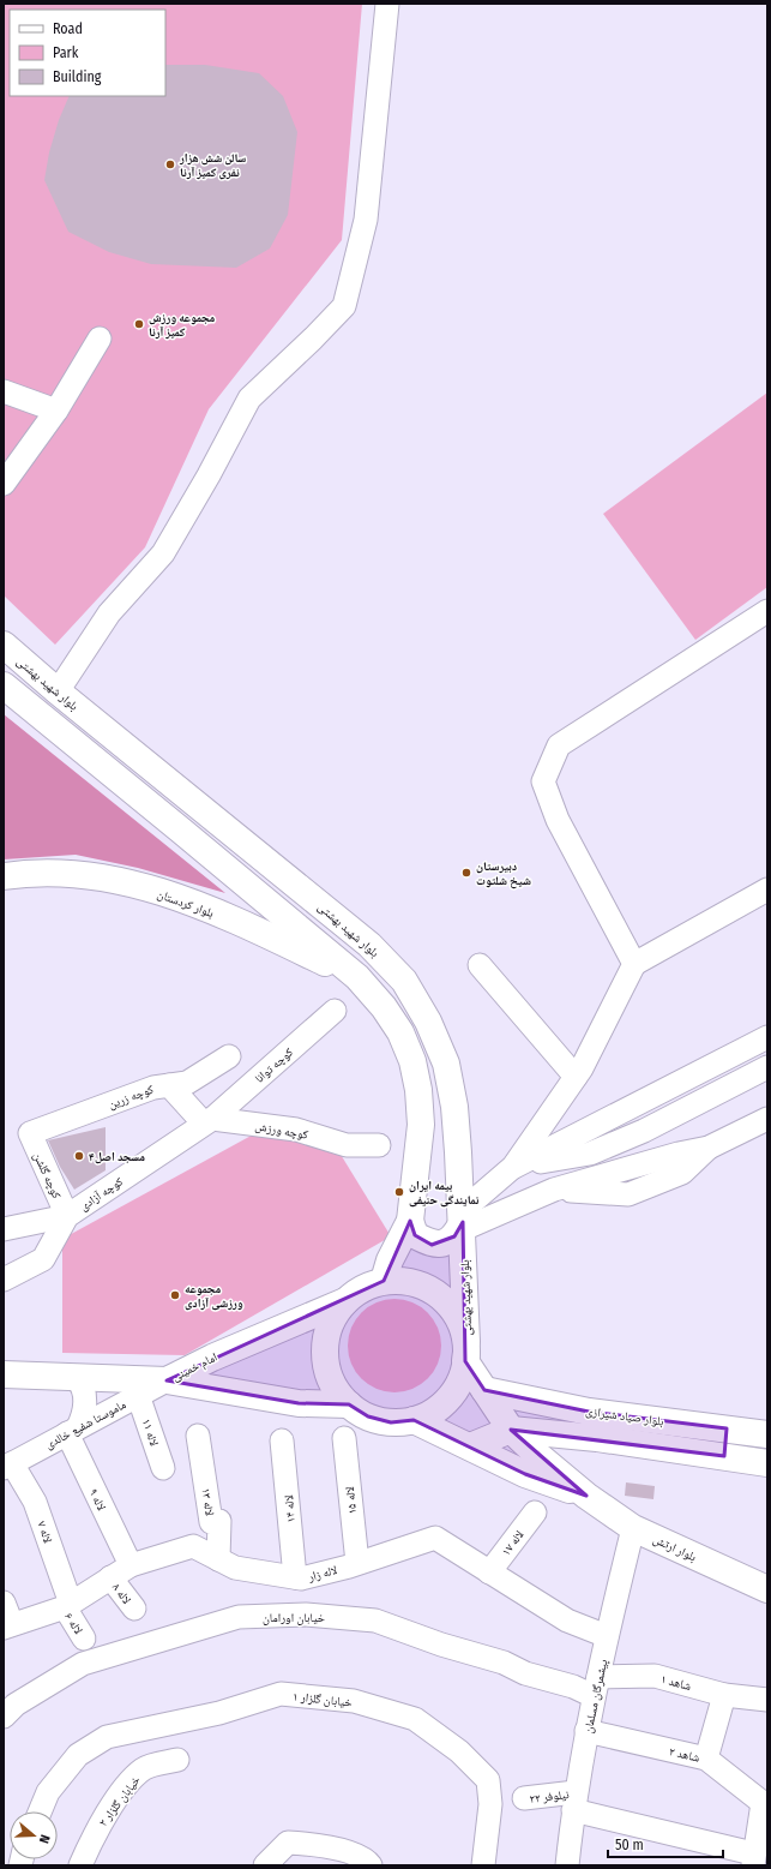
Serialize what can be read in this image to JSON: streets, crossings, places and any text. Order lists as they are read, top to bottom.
{
  "streets": {
    "main road": [
      "بلوار شهید بهشتی",
      "بلوار کردستان",
      "امام خمینی",
      "بلوار صیاد شیرازی",
      "بلوار ارتش"
    ],
    "street": [
      "کوچه توانا",
      "کوچه زرین",
      "کوچه ورزش",
      "کوچه گلشن",
      "کوچه آزادی",
      "ماموستا شفیع خالدی",
      "لاله ۱۱",
      "لاله ۹",
      "لاله ۱۵",
      "لاله ۱۳",
      "لاله ۱۴",
      "لاله ۷",
      "لاله ۱۷",
      "لاله زار",
      "لاله ۸",
      "خیابان اورامان",
      "لاله ۶",
      "شاهد ۱",
      "پیشمرگان مسلمان",
      "خیابان گلزار ۱",
      "شاهد ۲",
      "نیلوفر ۲۲",
      "خیابان گلزار ۲"
    ]
  },
  "crossings": [
    ["بلوار شهید بهشتی", "امام خمینی"],
    ["کوچه توانا", "کوچه ورزش"],
    ["کوچه توانا", "کوچه آزادی"],
    ["کوچه زرین", "کوچه گلشن"],
    ["کوچه ورزش", "کوچه آزادی"],
    ["کوچه گلشن", "کوچه آزادی"],
    ["امام خمینی", "ماموستا شفیع خالدی"],
    ["ماموستا شفیع خالدی", "لاله ۱۱"],
    ["ماموستا شفیع خالدی", "لاله ۹"],
    ["ماموستا شفیع خالدی", "لاله ۷"],
    ["لاله ۹", "لاله زار"],
    ["لاله ۱۵", "لاله زار"],
    ["لاله ۱۳", "لاله زار"],
    ["لاله ۱۴", "لاله زار"],
    ["لاله ۷", "لاله زار"],
    ["لاله ۷", "لاله ۶"],
    ["لاله ۱۷", "لاله زار"],
    ["بلوار ارتش", "پیشمرگان مسلمان"],
    ["لاله زار", "لاله ۸"],
    ["لاله زار", "لاله ۶"],
    ["لاله زار", "پیشمرگان مسلمان"],
    ["خیابان اورامان", "شاهد ۱"],
    ["خیابان اورامان", "پیشمرگان مسلمان"],
    ["شاهد ۱", "پیشمرگان مسلمان"],
    ["پیشمرگان مسلمان", "شاهد ۲"],
    ["پیشمرگان مسلمان", "نیلوفر ۲۲"]
  ],
  "places": [
    "سالن شش هزار نفری کمیز آرنا",
    "مجموعه ورزش کمیز آرنا",
    "دبیرستان شیخ شلتوت",
    "مسجد اصل۴",
    "بیمه ایران نمایندگی حنیفی",
    "مجموعه ورزشی آزادی"
  ],
  "legend": ["Road", "Park", "Building"],
  "scale_bar": "50 m",
  "north": "right"
}
